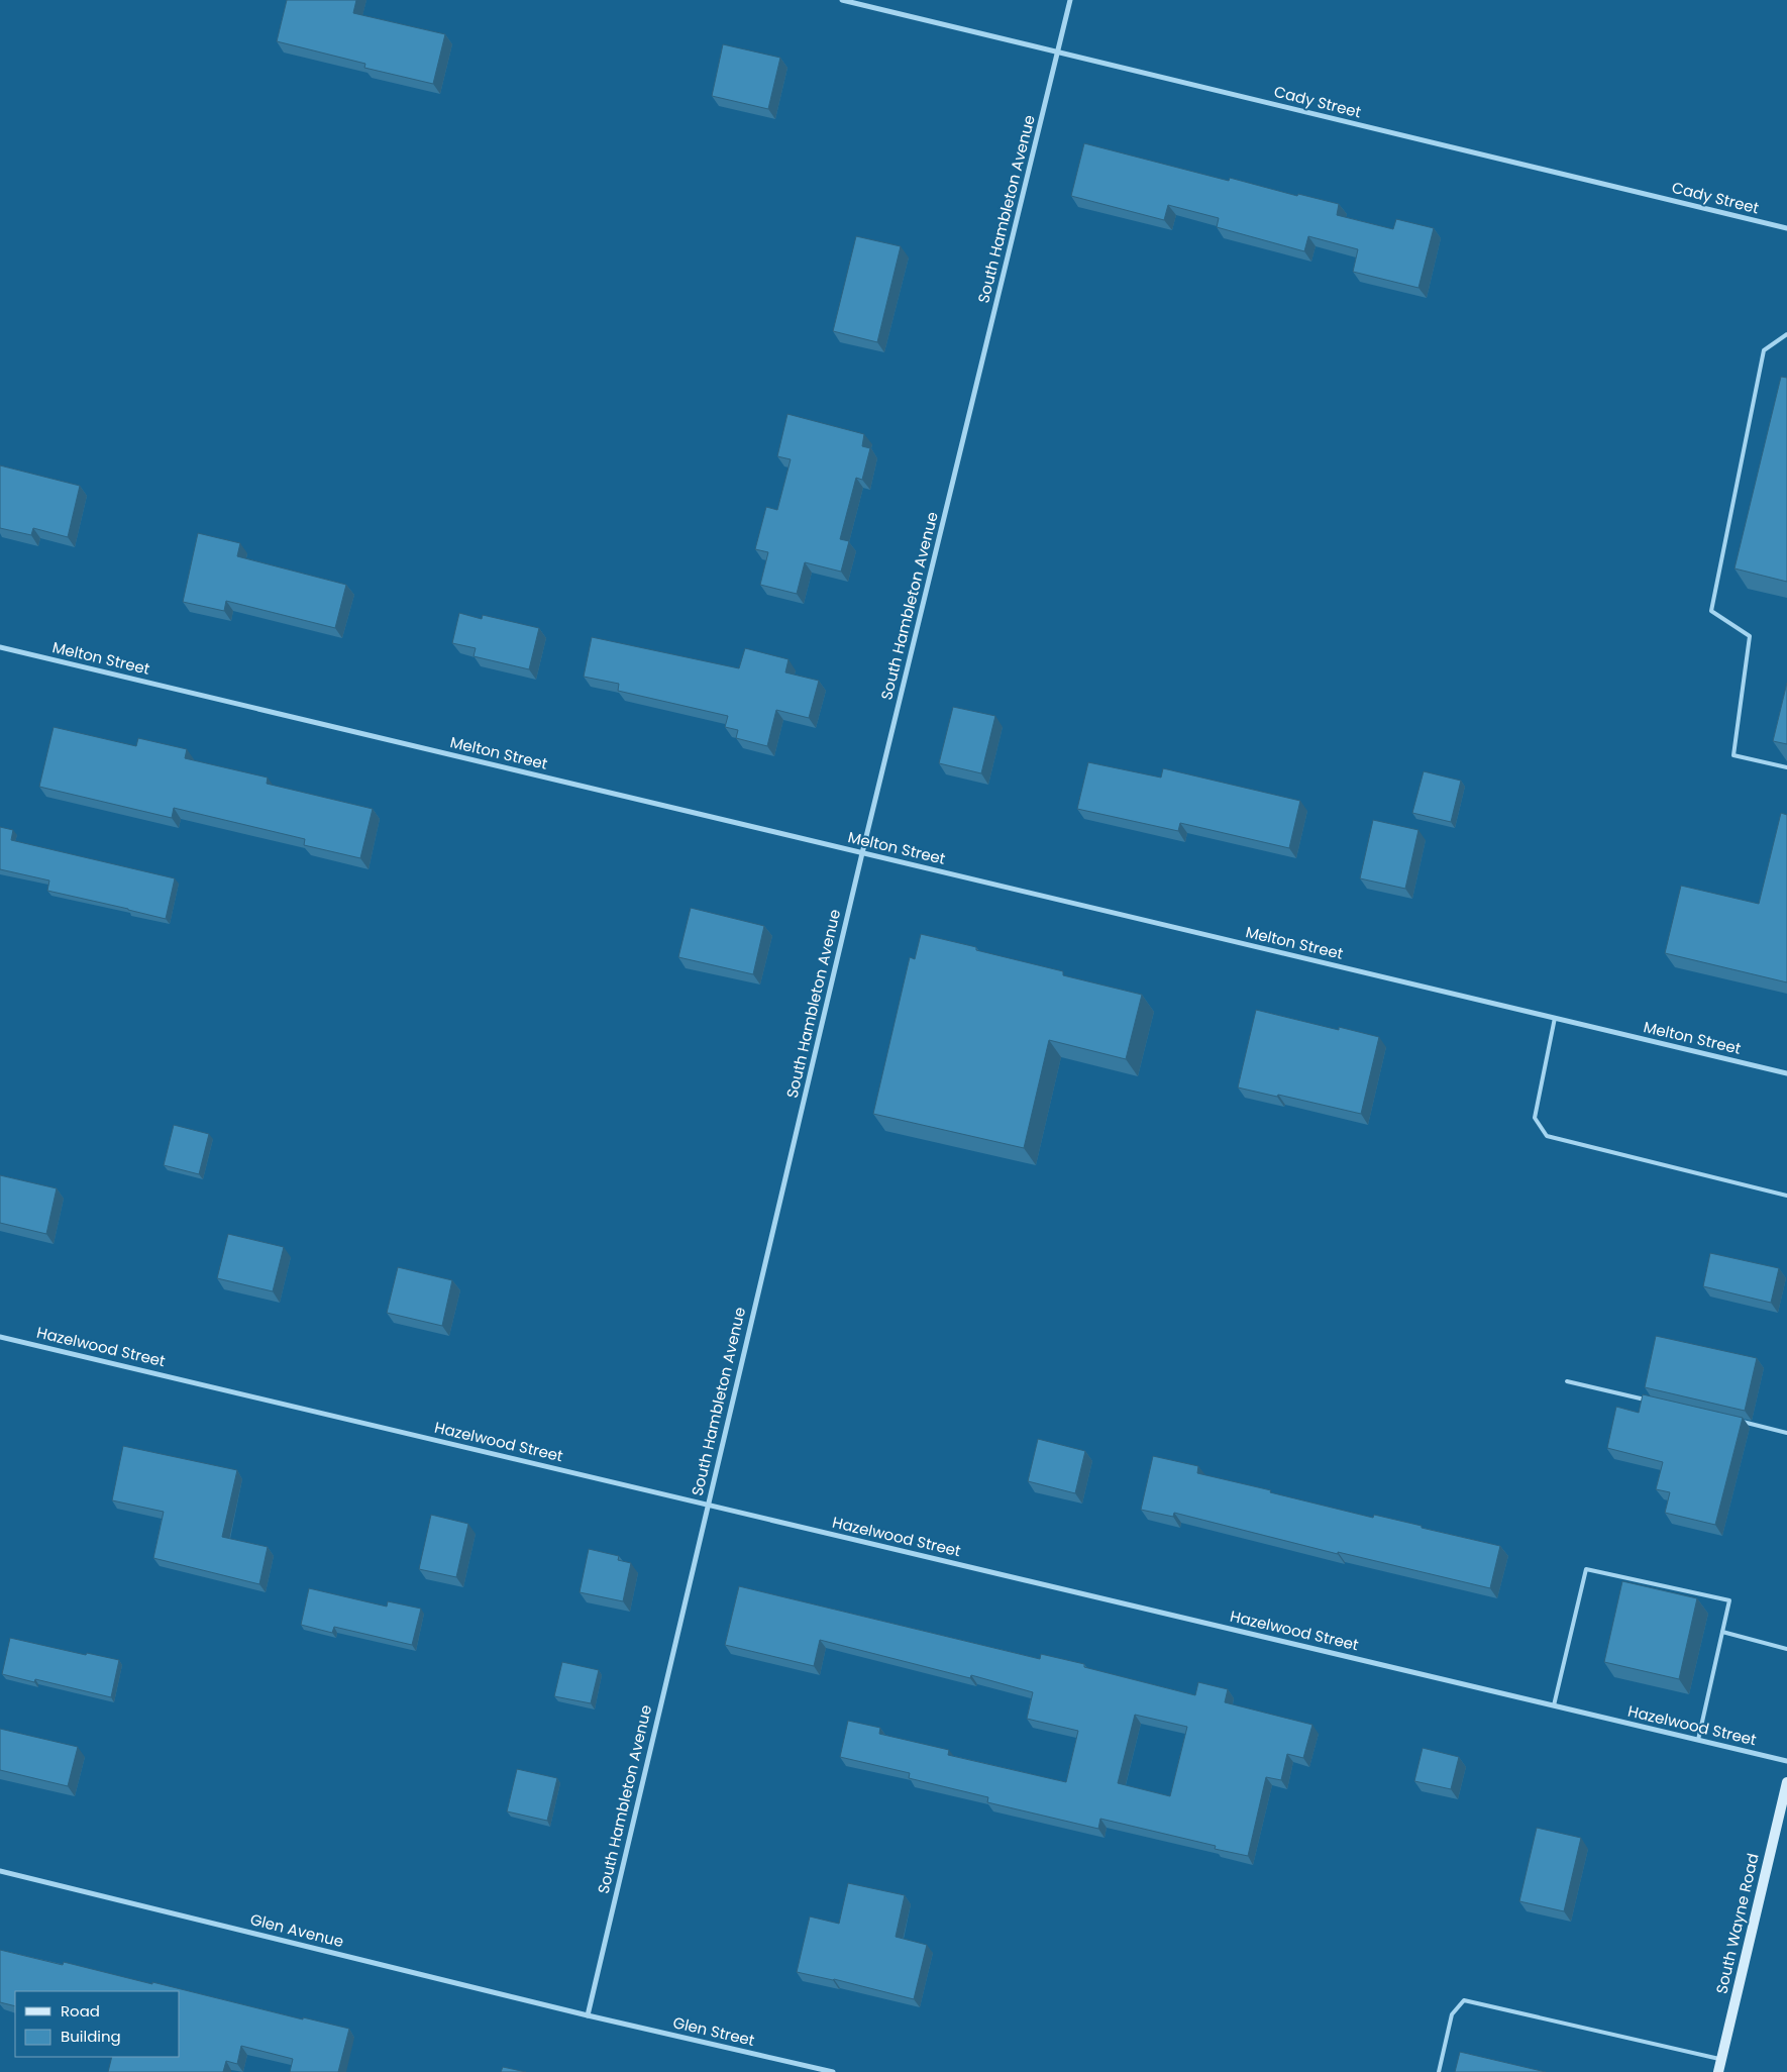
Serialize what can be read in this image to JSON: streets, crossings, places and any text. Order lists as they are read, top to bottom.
{
  "streets": {
    "main road": ["South Wayne Road"],
    "street": [
      "Cady Street",
      "South Hambleton Avenue",
      "Melton Street",
      "Hazelwood Street",
      "Glen Avenue",
      "Glen Street"
    ]
  },
  "crossings": [
    ["Cady Street", "South Hambleton Avenue"],
    ["South Hambleton Avenue", "Melton Street"],
    ["South Hambleton Avenue", "Hazelwood Street"],
    ["South Hambleton Avenue", "Glen Avenue"],
    ["South Hambleton Avenue", "Glen Street"],
    ["Glen Avenue", "Glen Street"]
  ],
  "legend": ["Road", "Building"]
}
